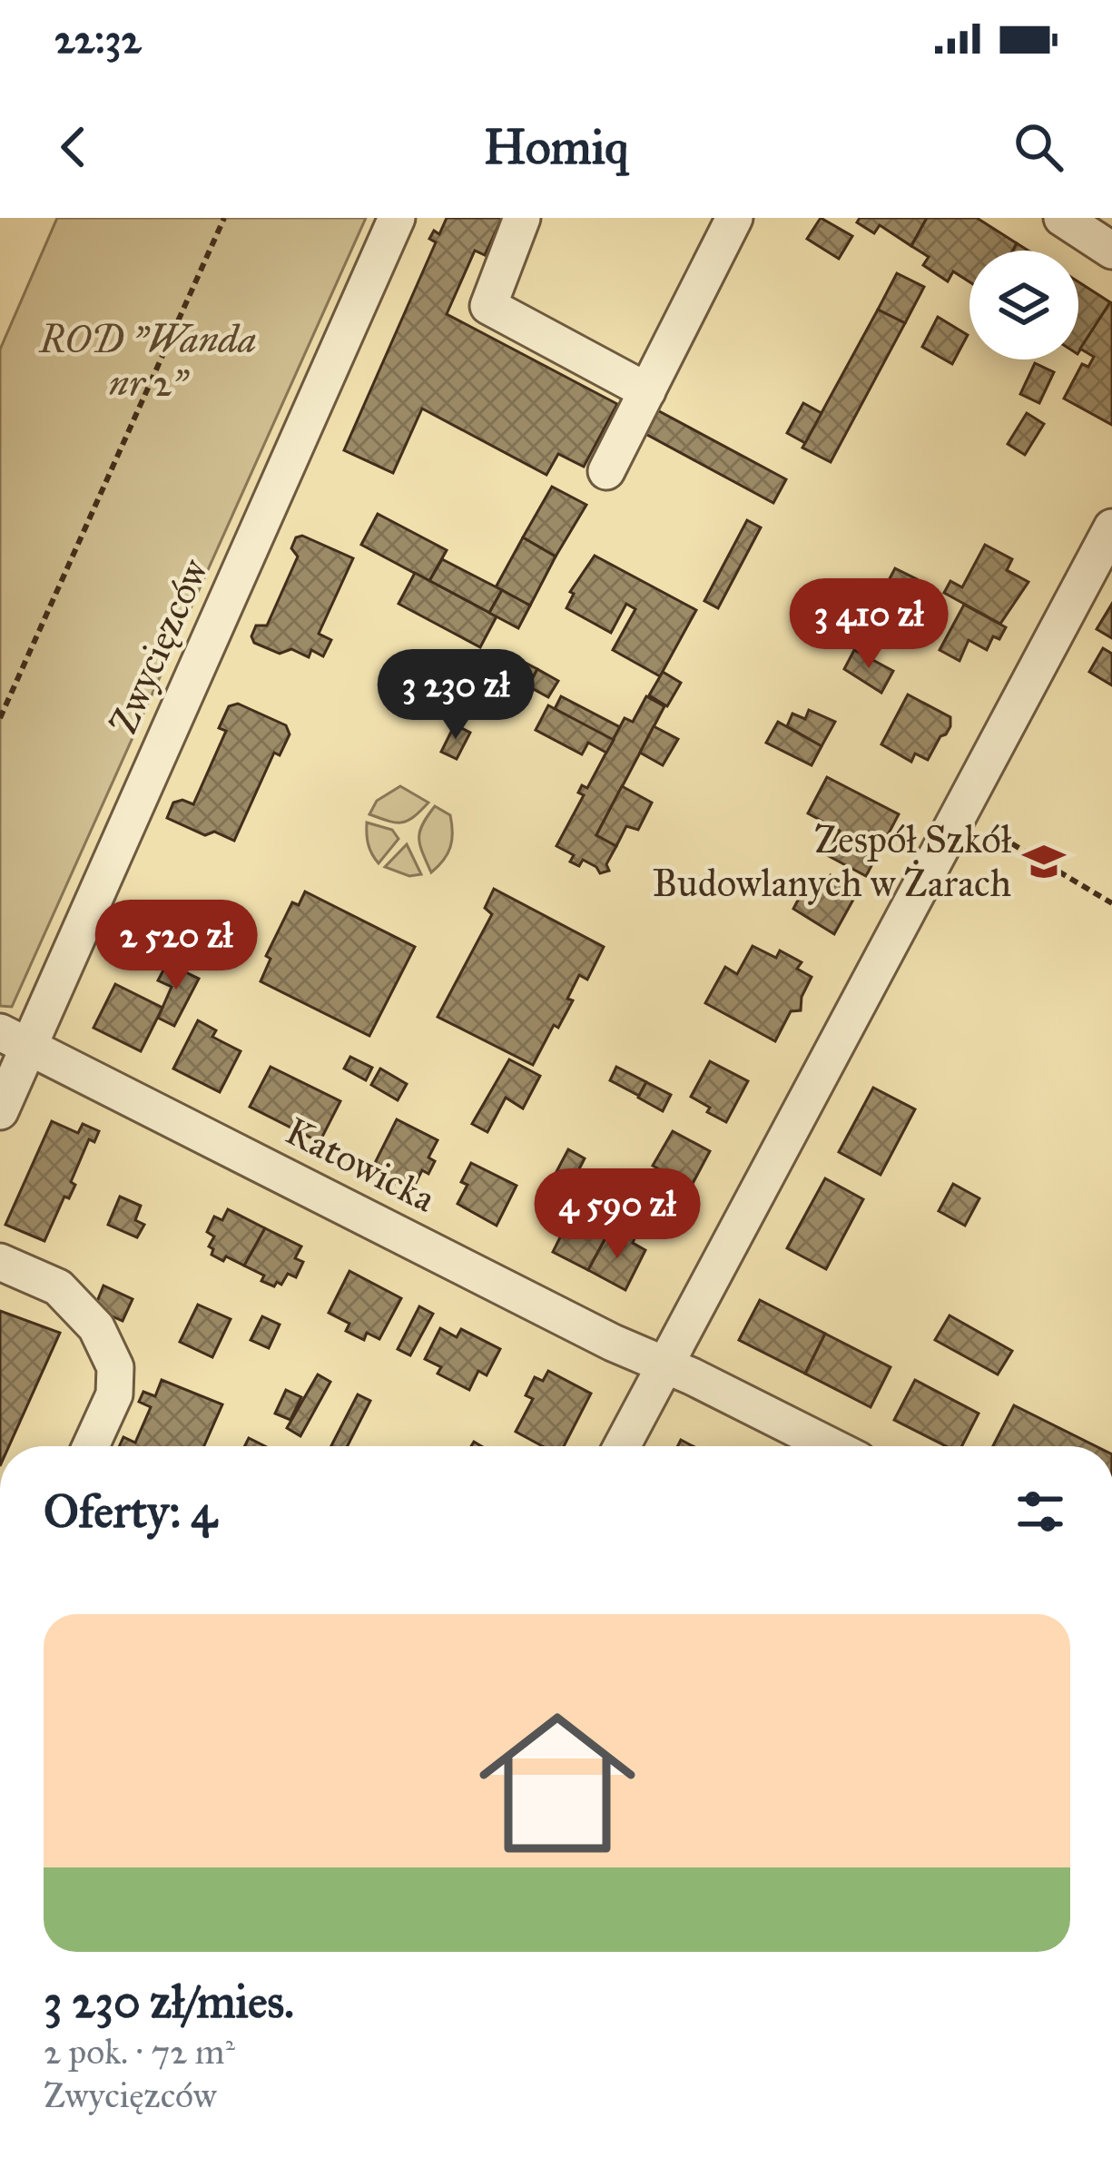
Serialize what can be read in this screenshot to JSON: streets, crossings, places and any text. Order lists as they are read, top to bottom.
{
  "streets": {
    "street": ["Zwycięzców", "Katowicka"]
  },
  "crossings": [
    ["Zwycięzców", "Katowicka"]
  ],
  "parks": ["ROD \"Wanda nr 2\""],
  "places": {
    "school or university": ["Zespół Szkół Budowlanych w Żarach"]
  },
  "page": {
    "status": "22:32",
    "header": "Homiq",
    "price": [
      "3 410 zł",
      "3 230 zł",
      "2 520 zł",
      "4 590 zł"
    ],
    "heading": "Oferty: 4",
    "list": [
      {
        "name": "3 230 zł/mies.",
        "note": "2 pok. · 72 m² · Zwycięzców"
      }
    ]
  }
}
